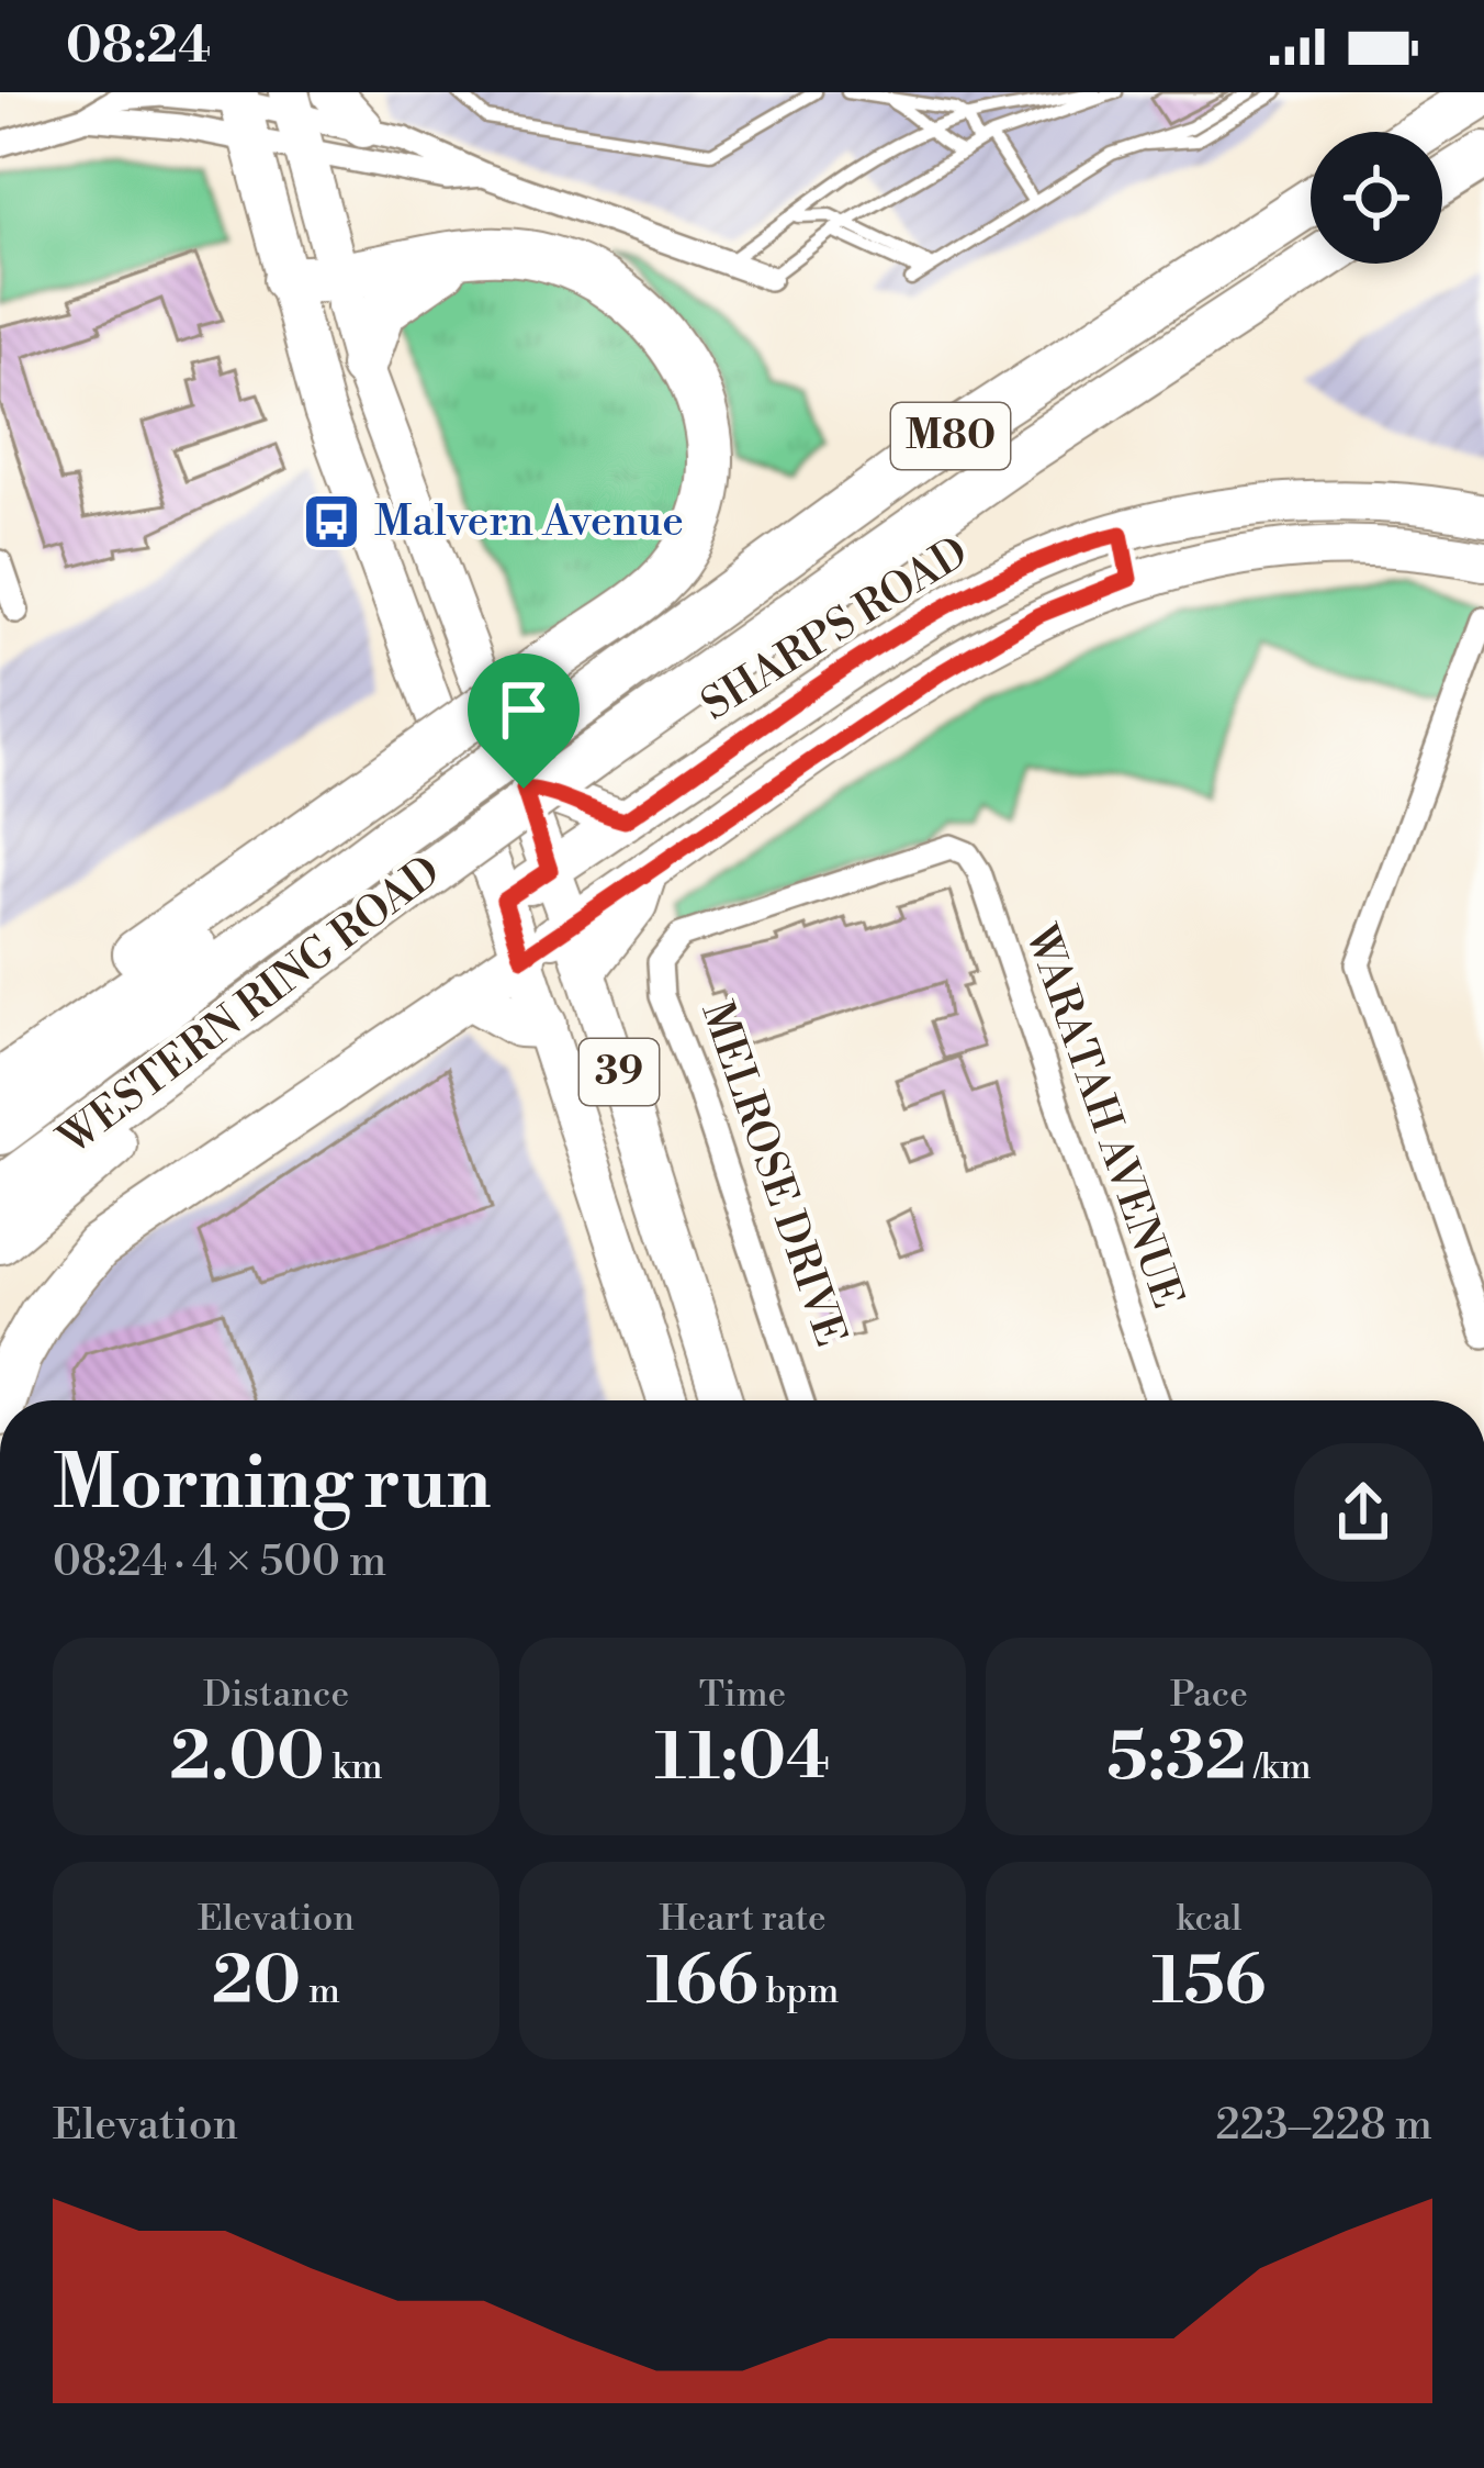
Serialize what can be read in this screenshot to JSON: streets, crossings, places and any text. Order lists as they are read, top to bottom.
{
  "streets": {
    "highway": ["M80", "WESTERN RING ROAD"],
    "main road": ["SHARPS ROAD", "39"],
    "street": ["WARATAH AVENUE", "MELROSE DRIVE"]
  },
  "crossings": [
    ["SHARPS ROAD", "39"],
    ["WARATAH AVENUE", "MELROSE DRIVE"]
  ],
  "places": {
    "bus stop": ["Malvern Avenue"]
  },
  "page": {
    "status": "08:24",
    "heading": ["Morning run", "08:24 · 4 × 500 m"],
    "stats": [
      ["Distance", "2.00 km"],
      ["Time", "11:04"],
      ["Pace", "5:32 /km"],
      ["Elevation", "20 m"],
      ["Heart rate", "166 bpm"],
      ["kcal", "156"]
    ],
    "chart": ["Elevation", "223–228 m"]
  }
}
